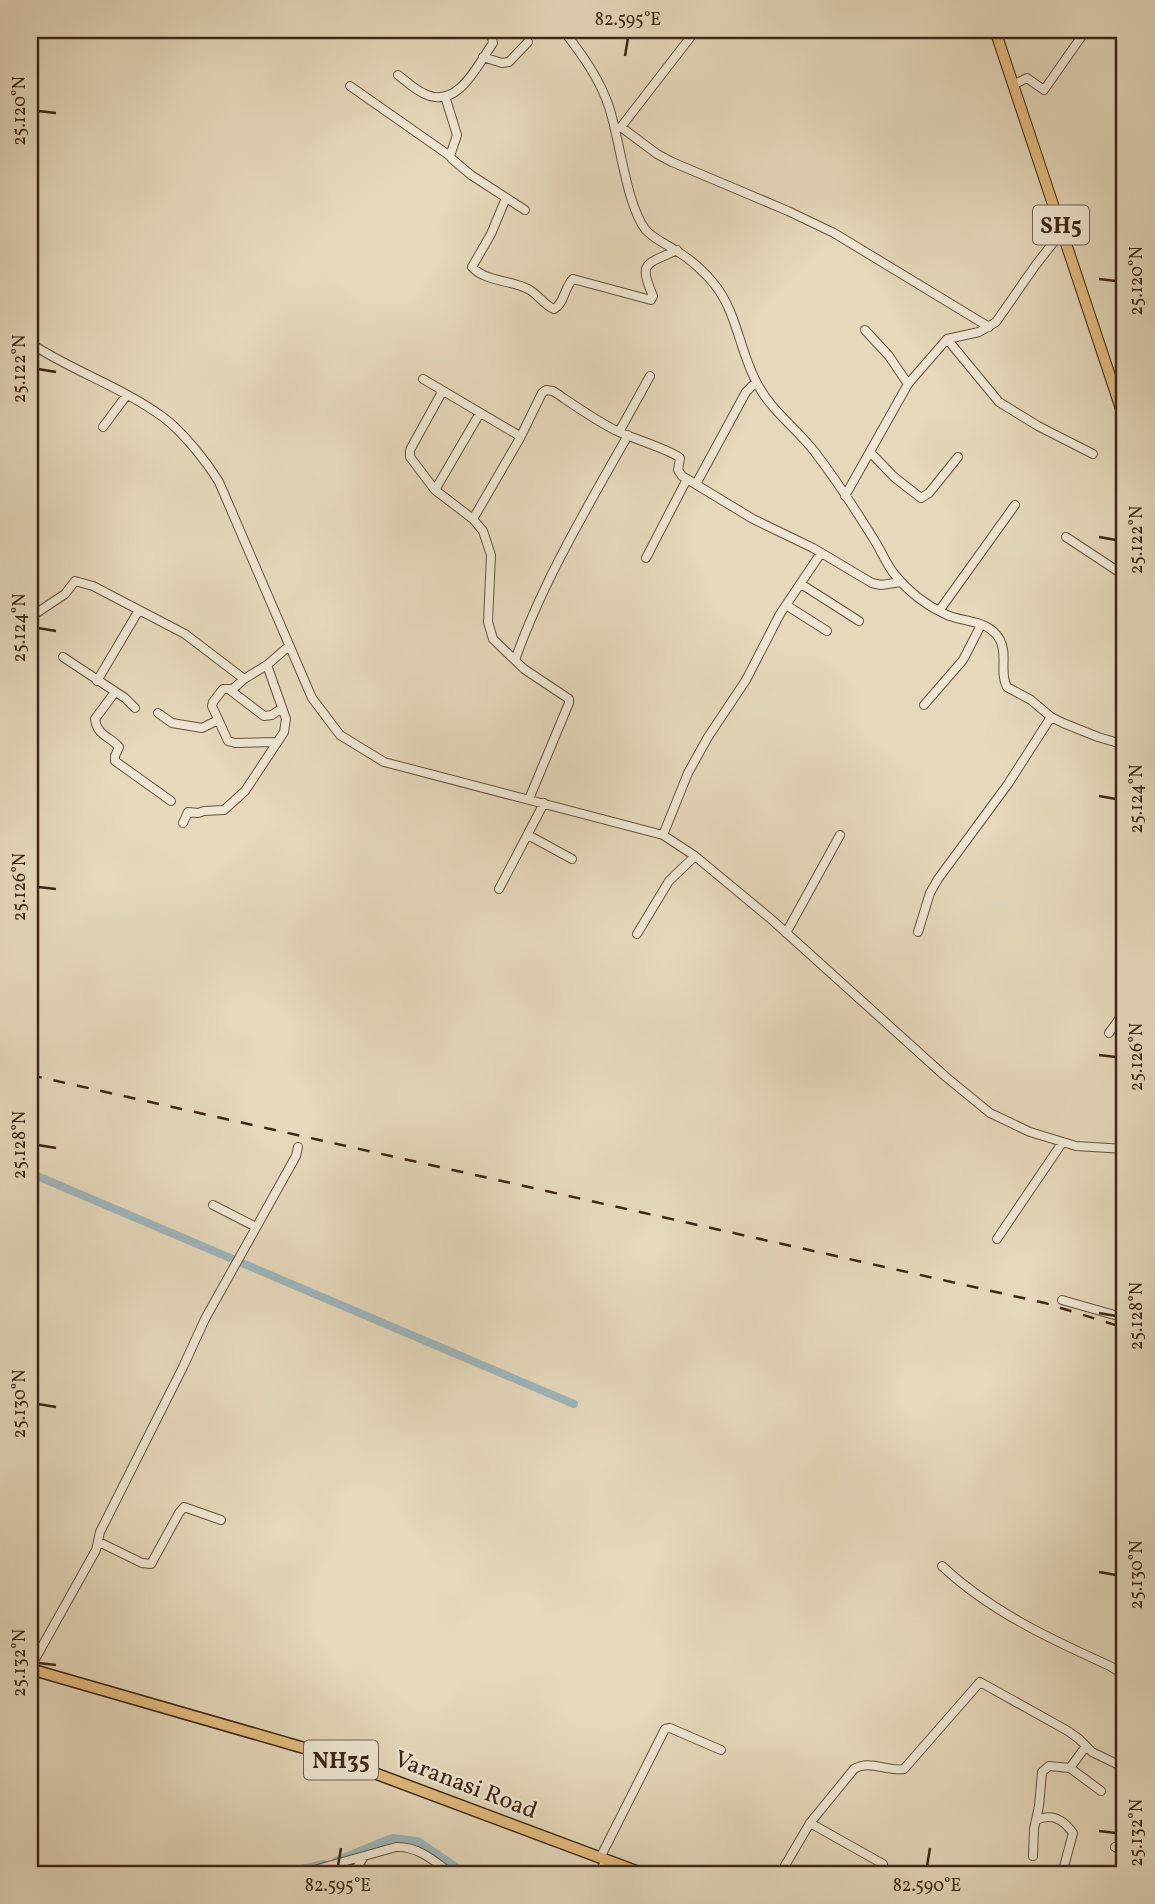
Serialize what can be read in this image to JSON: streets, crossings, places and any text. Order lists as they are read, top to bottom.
{
  "streets": {
    "highway": ["NH35", "Varanasi Road"],
    "main road": ["SH5"]
  },
  "coordinates": [
    "82.595°E",
    "25.120°N",
    "25.122°N",
    "25.124°N",
    "25.126°N",
    "25.128°N",
    "25.130°N",
    "25.132°N",
    "82.590°E"
  ]
}
